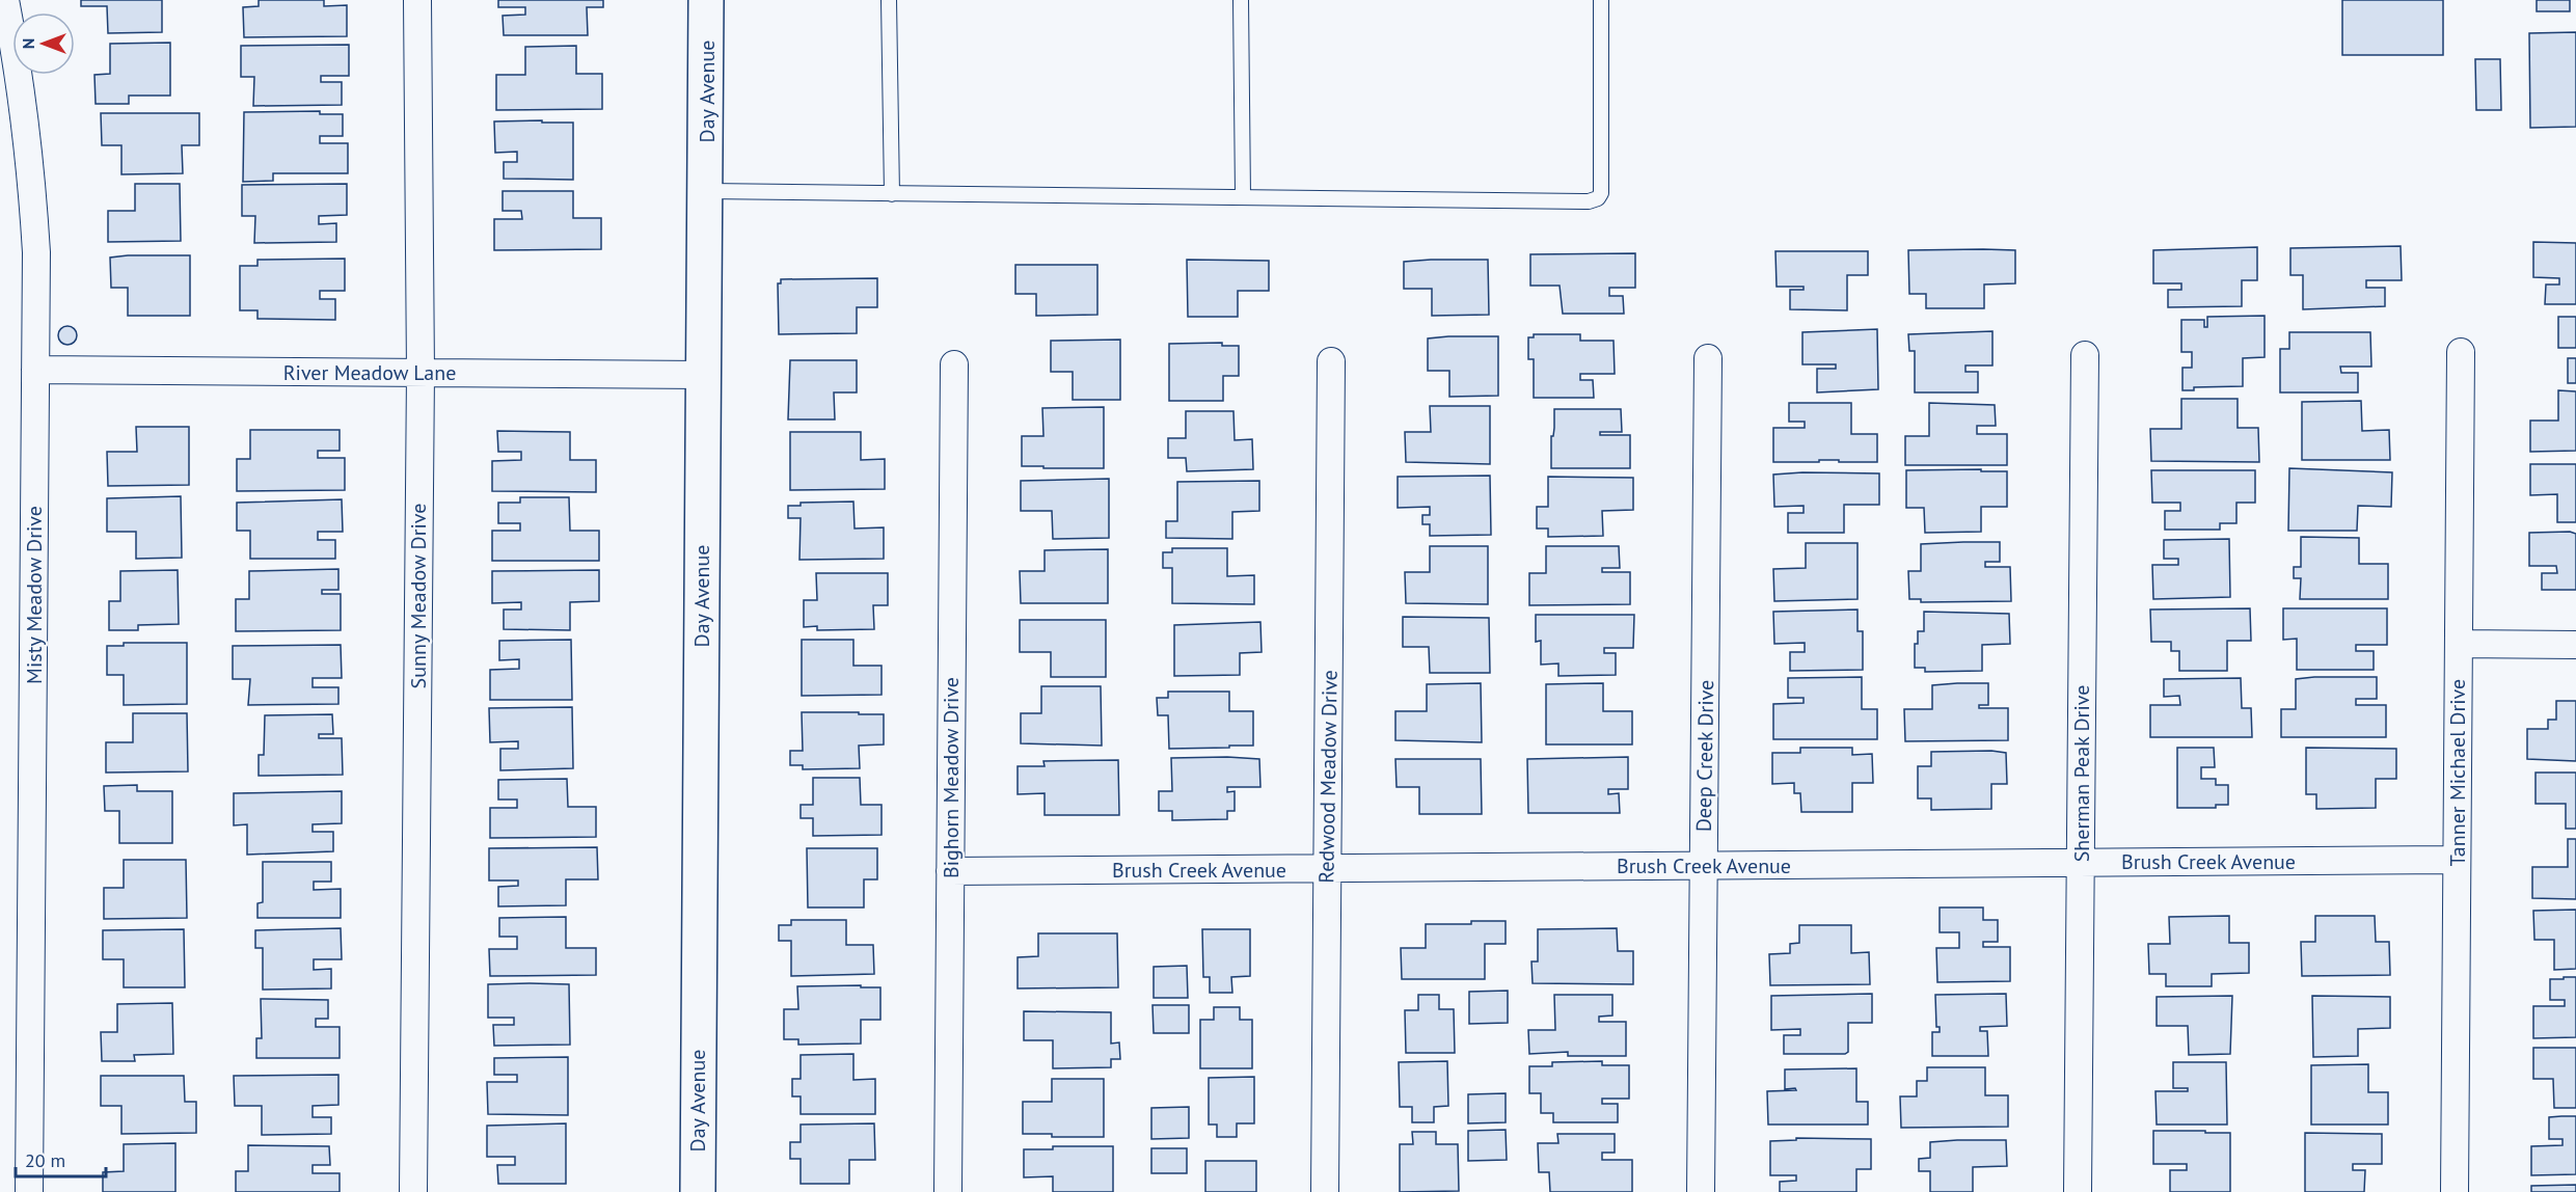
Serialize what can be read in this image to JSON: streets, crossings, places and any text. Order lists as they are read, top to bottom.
{
  "streets": {
    "street": [
      "Day Avenue",
      "River Meadow Lane",
      "Misty Meadow Drive",
      "Sunny Meadow Drive",
      "Deep Creek Drive",
      "Tanner Michael Drive",
      "Sherman Peak Drive",
      "Redwood Meadow Drive",
      "Bighorn Meadow Drive",
      "Brush Creek Avenue"
    ]
  },
  "crossings": [
    ["Day Avenue", "River Meadow Lane"],
    ["River Meadow Lane", "Misty Meadow Drive"],
    ["River Meadow Lane", "Sunny Meadow Drive"],
    ["Deep Creek Drive", "Brush Creek Avenue"],
    ["Tanner Michael Drive", "Brush Creek Avenue"],
    ["Sherman Peak Drive", "Brush Creek Avenue"],
    ["Redwood Meadow Drive", "Brush Creek Avenue"],
    ["Bighorn Meadow Drive", "Brush Creek Avenue"]
  ],
  "scale_bar": "20 m",
  "north": "left"
}
